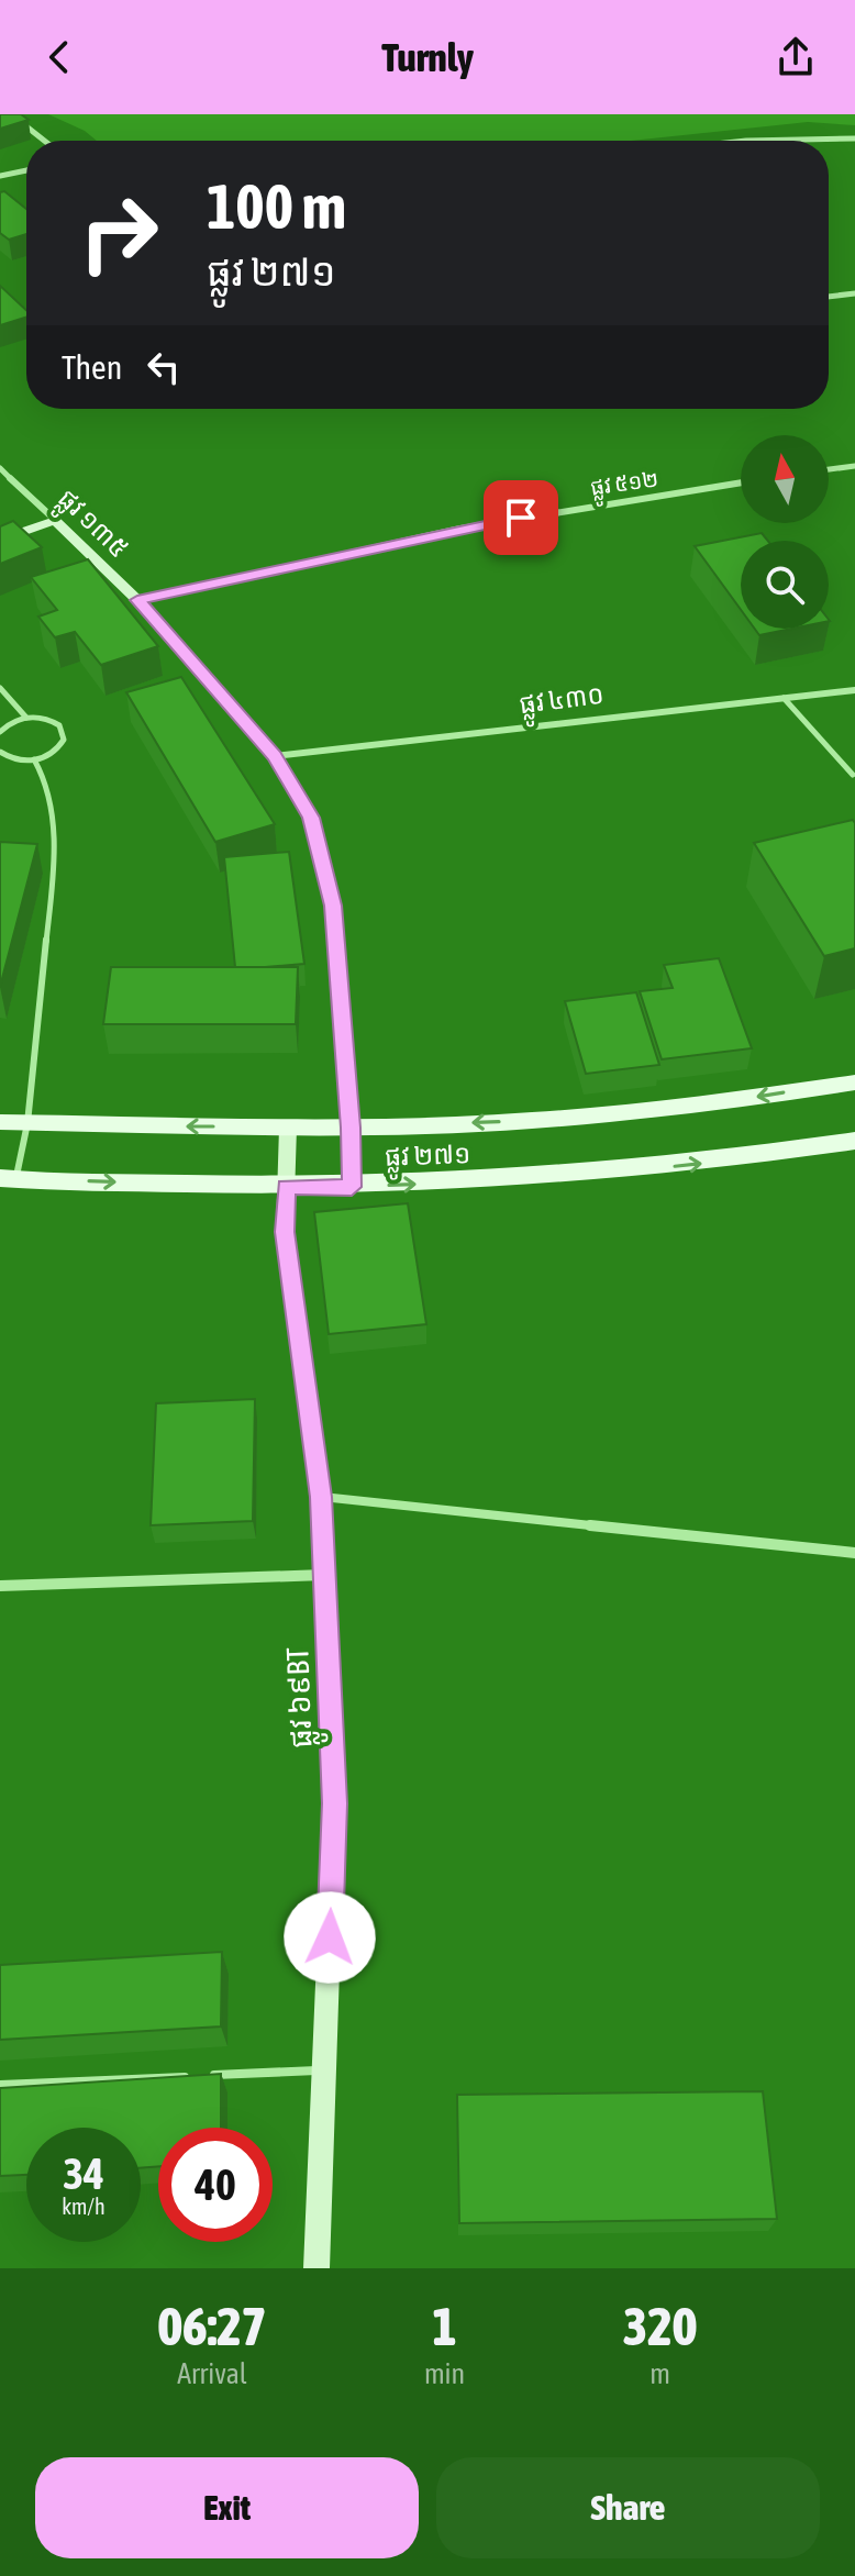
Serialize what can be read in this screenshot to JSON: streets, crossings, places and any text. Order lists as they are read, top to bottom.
{
  "streets": {
    "main road": ["ផ្លូវ ២៧១"],
    "street": [
      "ផ្លូវ ៥១២",
      "ផ្លូវ ១៣៥",
      "ផ្លូវ ៤៣០",
      "ផ្លូវ ៦៩BT"
    ]
  },
  "crossings": [
    ["ផ្លូវ ៥១២", "ផ្លូវ ១៣៥"],
    ["ផ្លូវ ១៣៥", "ផ្លូវ ៤៣០"],
    ["ផ្លូវ ១៣៥", "ផ្លូវ ២៧១"],
    ["ផ្លូវ ២៧១", "ផ្លូវ ៦៩BT"]
  ],
  "north": "top",
  "page": {
    "header": "Turnly",
    "turn": ["100 m", "ផ្លូវ ២៧១"],
    "then": "Then",
    "speed": "34 km/h",
    "limit": "40",
    "eta": [
      "06:27",
      "Arrival",
      "1",
      "min",
      "320",
      "m"
    ],
    "buttons": ["Exit", "Share"]
  }
}
